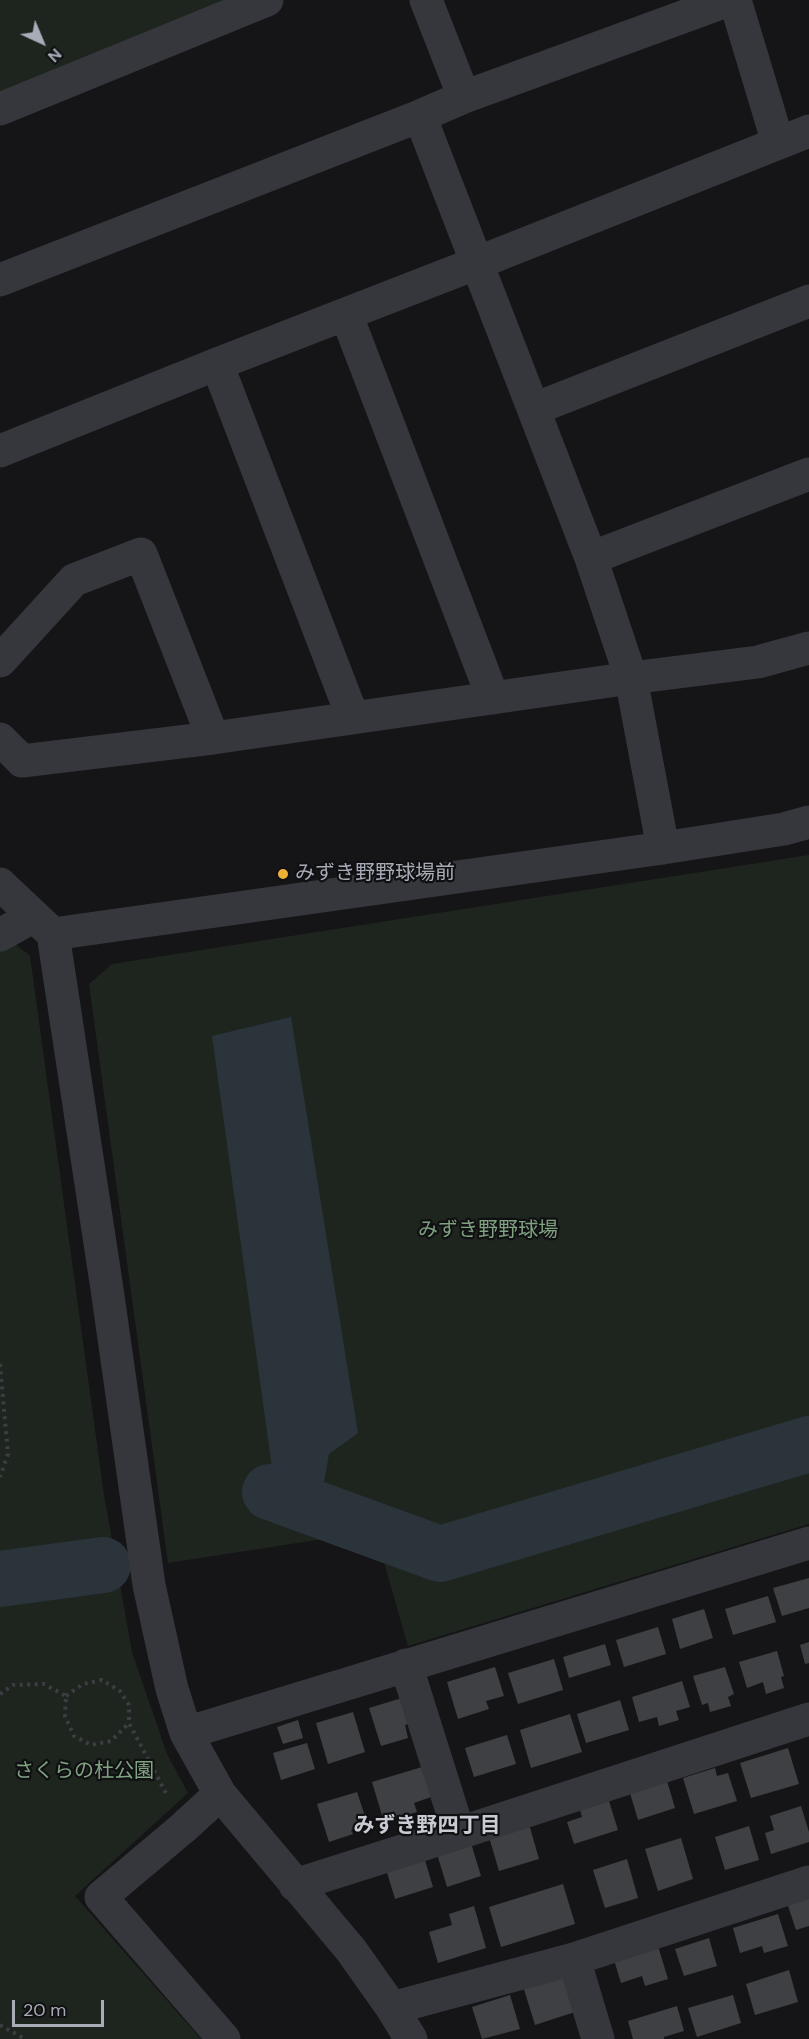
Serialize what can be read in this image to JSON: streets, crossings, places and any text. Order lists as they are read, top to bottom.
{
  "districts": ["みずき野四丁目"],
  "parks": ["みずき野野球場", "さくらの杜公園"],
  "places": ["みずき野野球場前"],
  "scale_bar": "20 m",
  "north": "bottom right"
}
